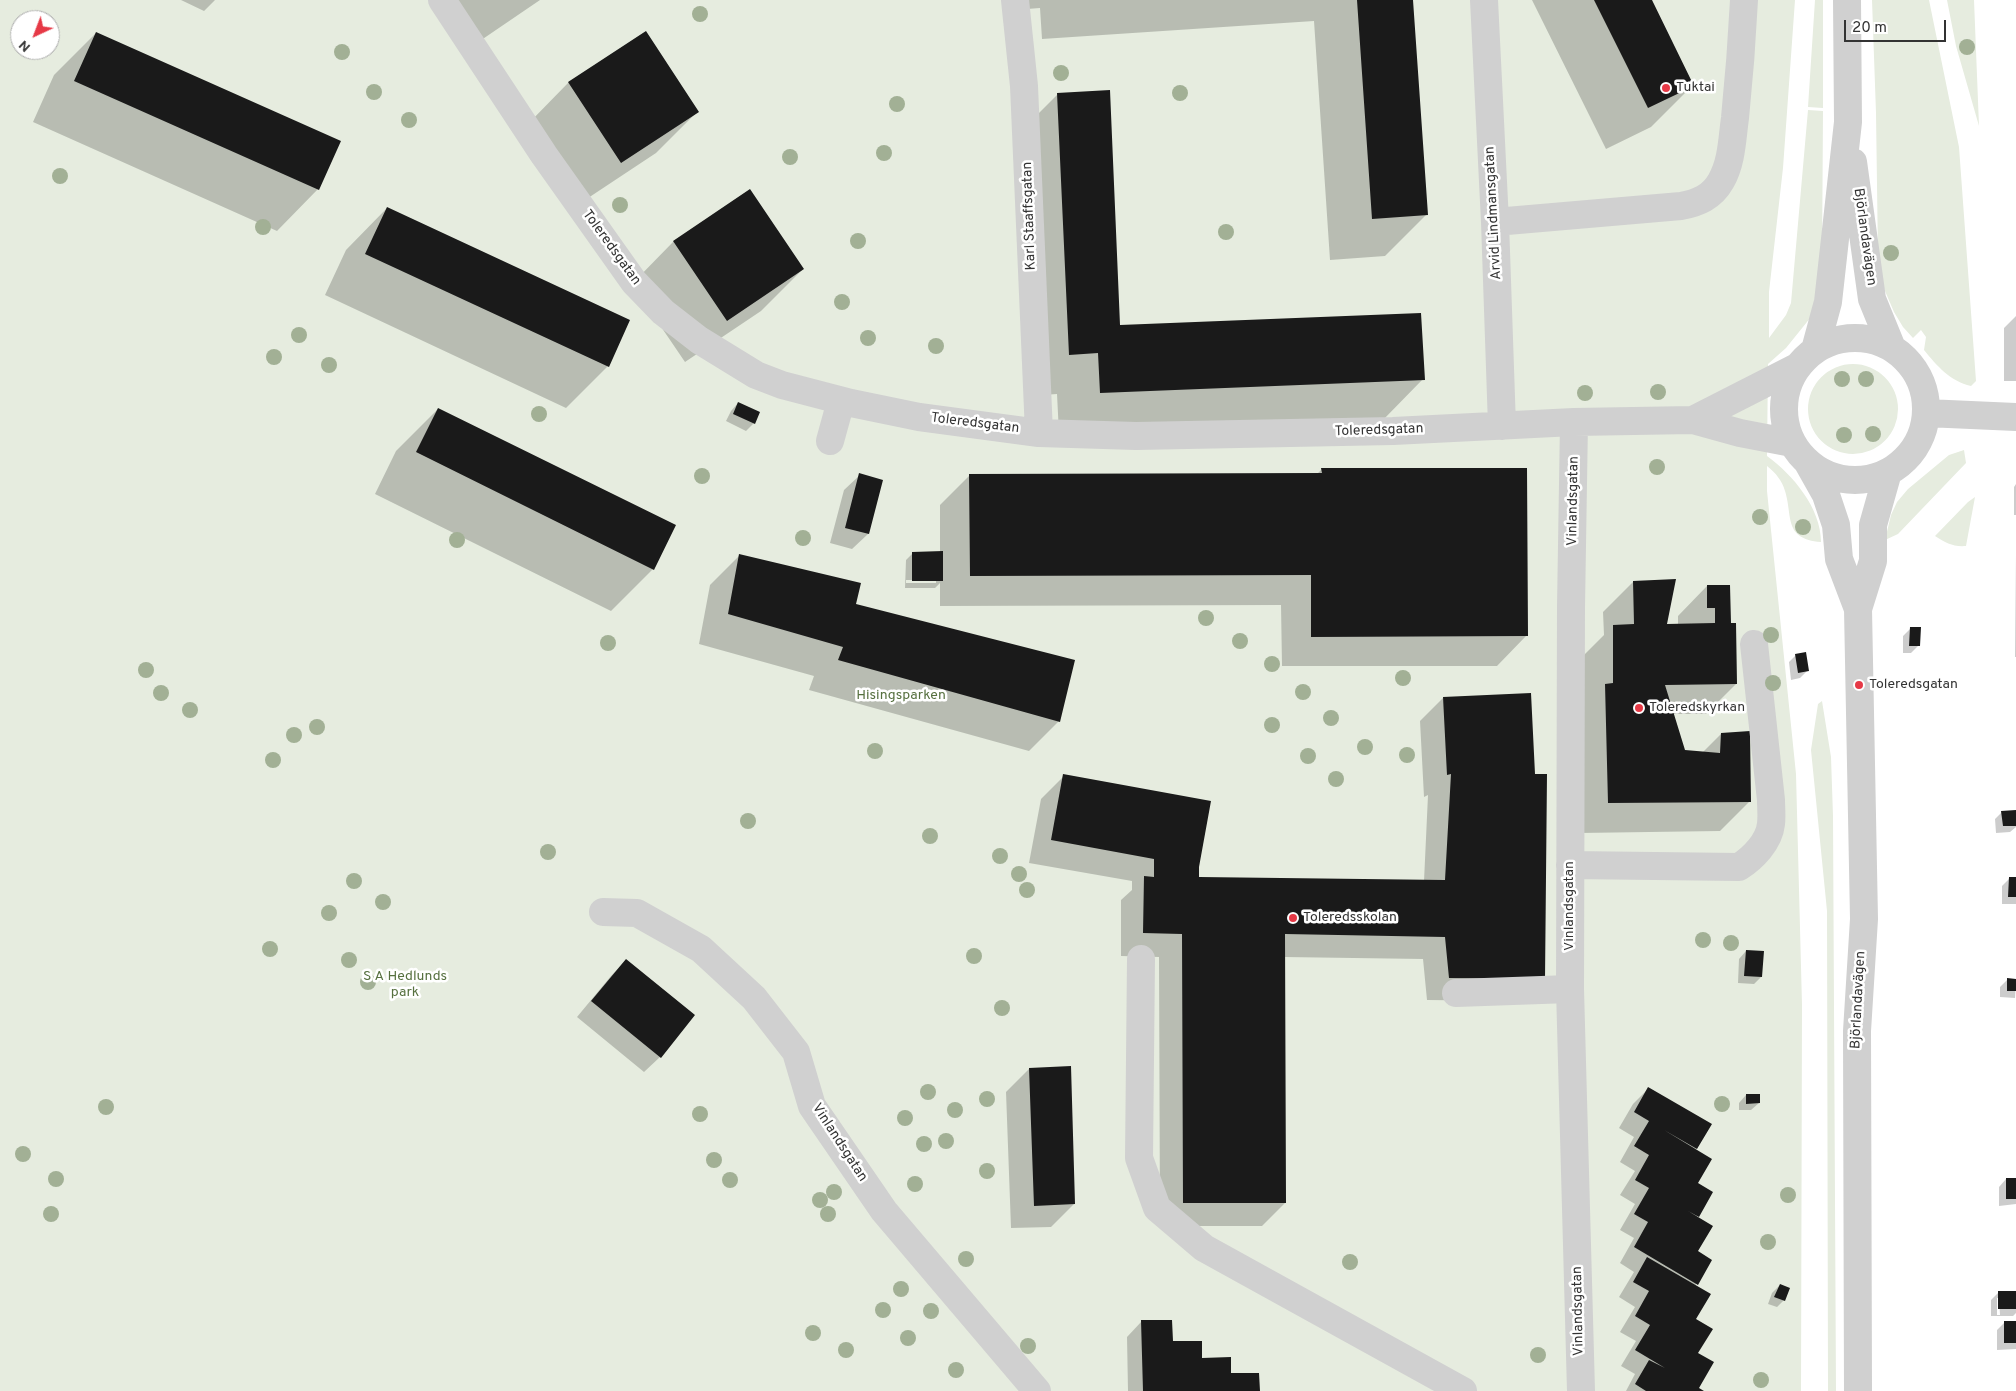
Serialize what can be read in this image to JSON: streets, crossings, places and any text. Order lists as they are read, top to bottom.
{
  "streets": {
    "street": [
      "Arvid Lindmansgatan",
      "Karl Staaffsgatan",
      "Björlandavägen",
      "Toleredsgatan",
      "Vinlandsgatan"
    ]
  },
  "crossings": [
    ["Arvid Lindmansgatan", "Toleredsgatan"],
    ["Karl Staaffsgatan", "Toleredsgatan"],
    ["Björlandavägen", "Toleredsgatan"],
    ["Toleredsgatan", "Vinlandsgatan"]
  ],
  "parks": ["Hisingsparken", "S A Hedlunds park"],
  "places": [
    "Tuktai",
    "Toleredsgatan",
    "Toleredskyrkan",
    "Toleredsskolan"
  ],
  "scale_bar": "20 m",
  "north": "bottom left"
}
